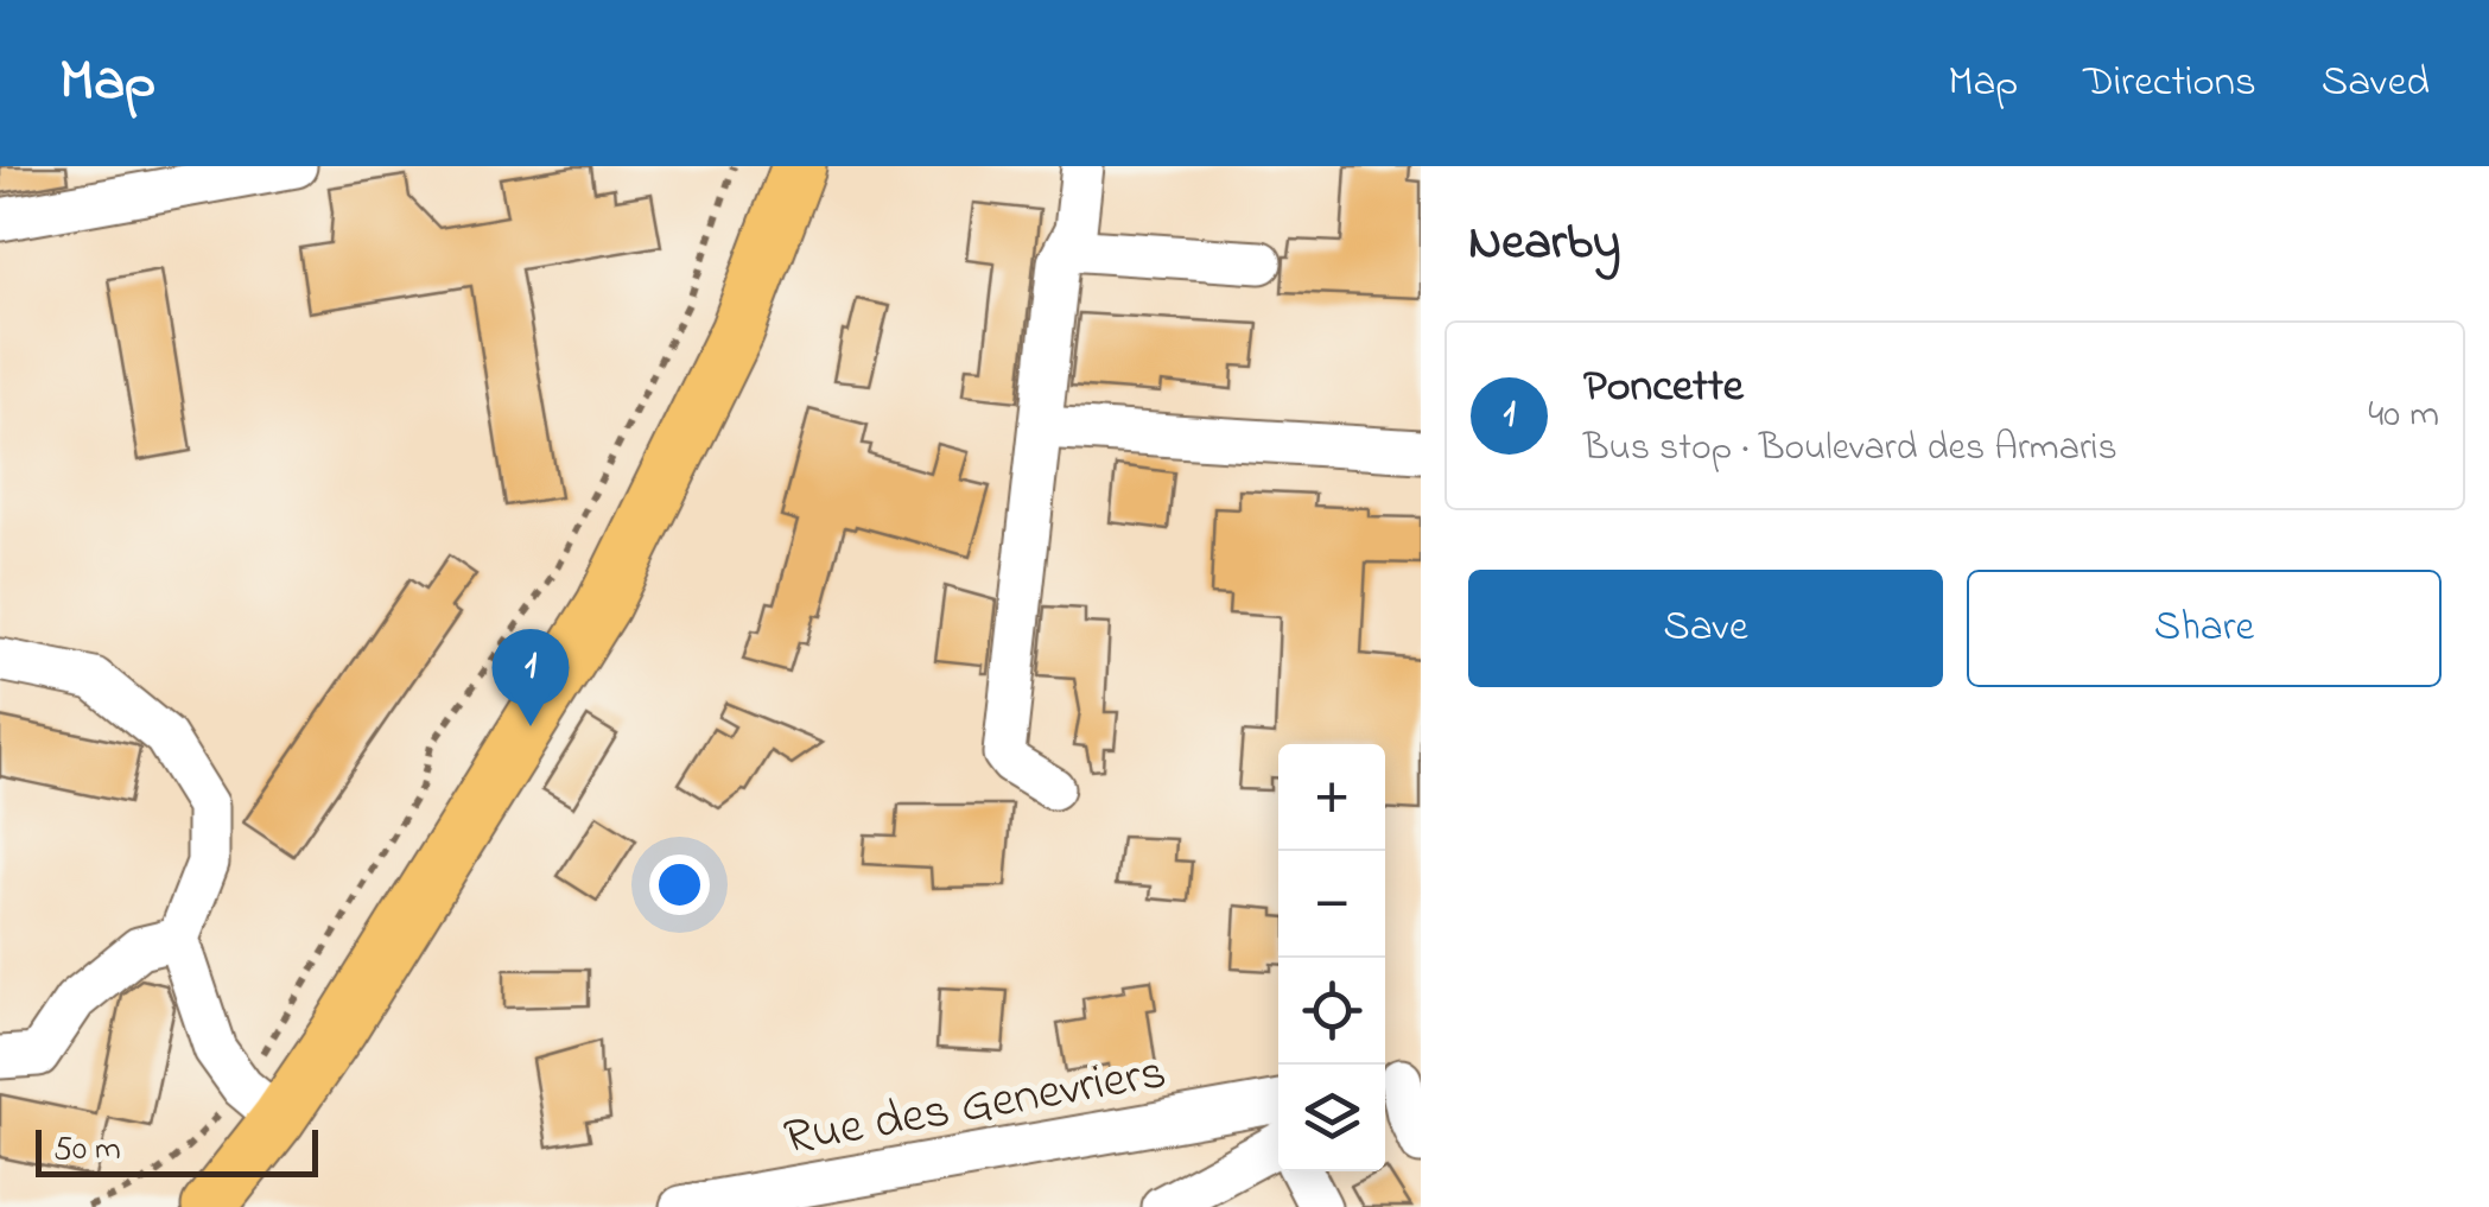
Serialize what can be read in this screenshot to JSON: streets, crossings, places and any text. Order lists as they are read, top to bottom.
{
  "streets": {
    "street": ["Rue des Genevriers"]
  },
  "scale_bar": "50 m",
  "page": {
    "header": "Map",
    "nav": ["Map", "Directions", "Saved"],
    "heading": "Nearby",
    "list": [
      {
        "mark": "1",
        "name": "Poncette",
        "note": "Bus stop · Boulevard des Armaris",
        "value": "40 m"
      }
    ],
    "buttons": ["Save", "Share"],
    "pins": "1",
    "map_buttons": ["+", "−"],
    "scale": "50 m"
  }
}
